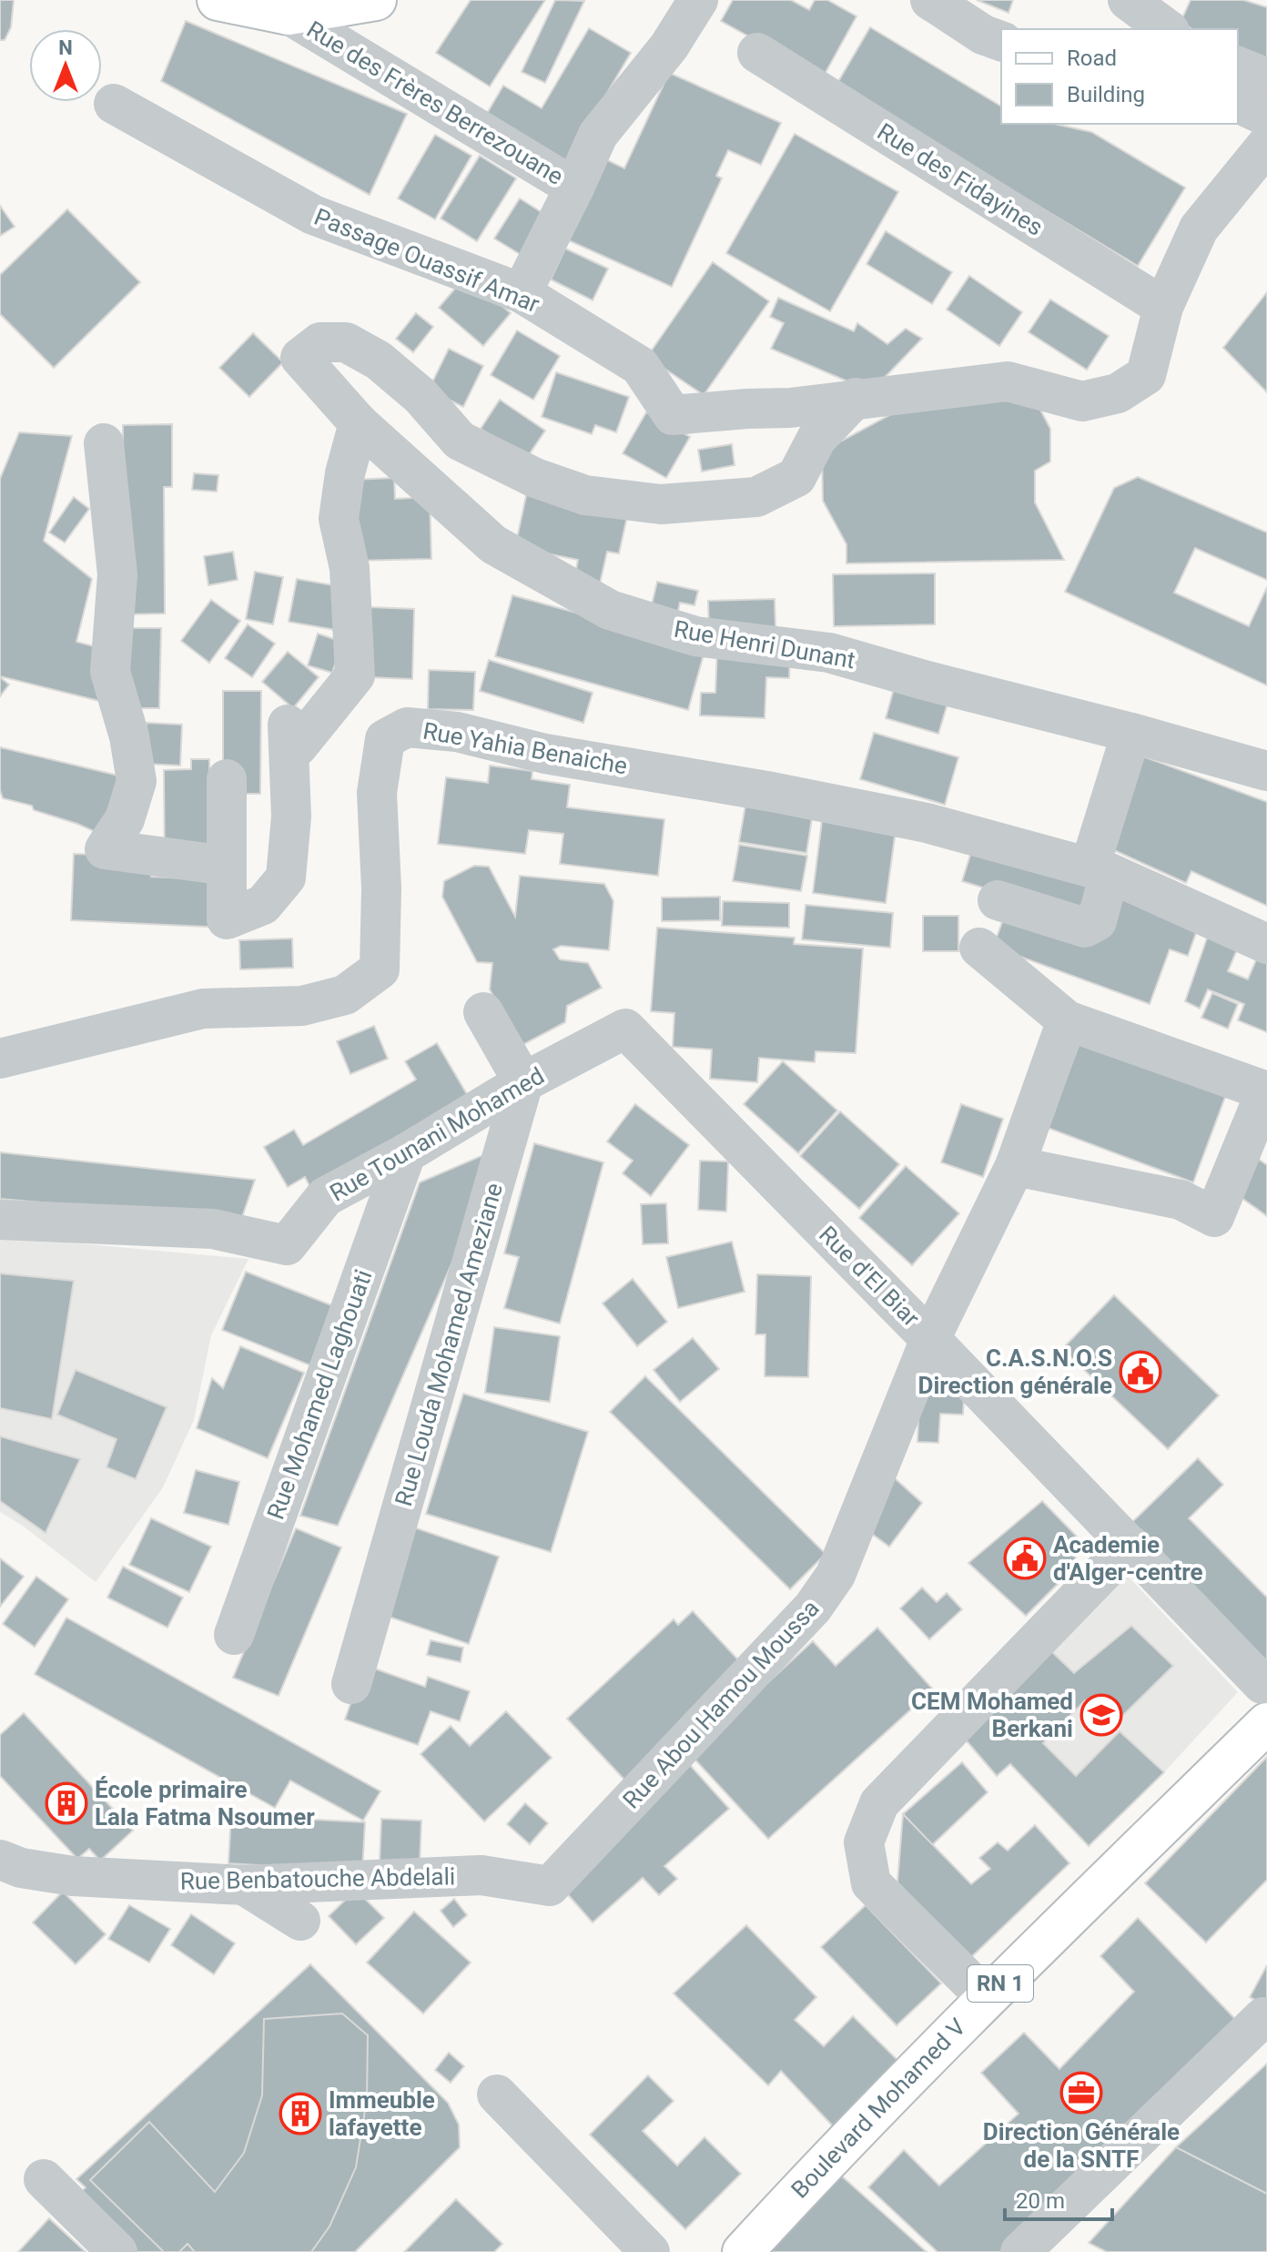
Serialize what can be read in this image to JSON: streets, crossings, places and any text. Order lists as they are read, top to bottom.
{
  "streets": {
    "main road": ["RN 1", "Boulevard Mohamed V"],
    "street": [
      "Rue des Frères Berrezouane",
      "Rue des Fidayines",
      "Passage Ouassif Amar",
      "Rue Henri Dunant",
      "Rue Yahia Benaiche",
      "Rue Tounani Mohamed",
      "Rue d'El Biar",
      "Rue Louda Mohamed Ameziane",
      "Rue Mohamed Laghouati",
      "Rue Abou Hamou Moussa",
      "Rue Benbatouche Abdelali"
    ]
  },
  "crossings": [
    ["Passage Ouassif Amar", "Rue Henri Dunant"],
    ["Rue Tounani Mohamed", "Rue d'El Biar"],
    ["Rue Tounani Mohamed", "Rue Louda Mohamed Ameziane"],
    ["Rue Tounani Mohamed", "Rue Mohamed Laghouati"],
    ["Rue d'El Biar", "Rue Abou Hamou Moussa"],
    ["Rue Abou Hamou Moussa", "Rue Benbatouche Abdelali"]
  ],
  "places": {
    "public building": ["C.A.S.N.O.S Direction générale", "Academie d'Alger-centre"],
    "school or university": ["CEM Mohamed Berkani"],
    "building": ["École primaire Lala Fatma Nsoumer", "Immeuble lafayette"],
    "office": ["Direction Générale de la SNTF"]
  },
  "legend": ["Road", "Building"],
  "scale_bar": "20 m",
  "north": "top"
}
